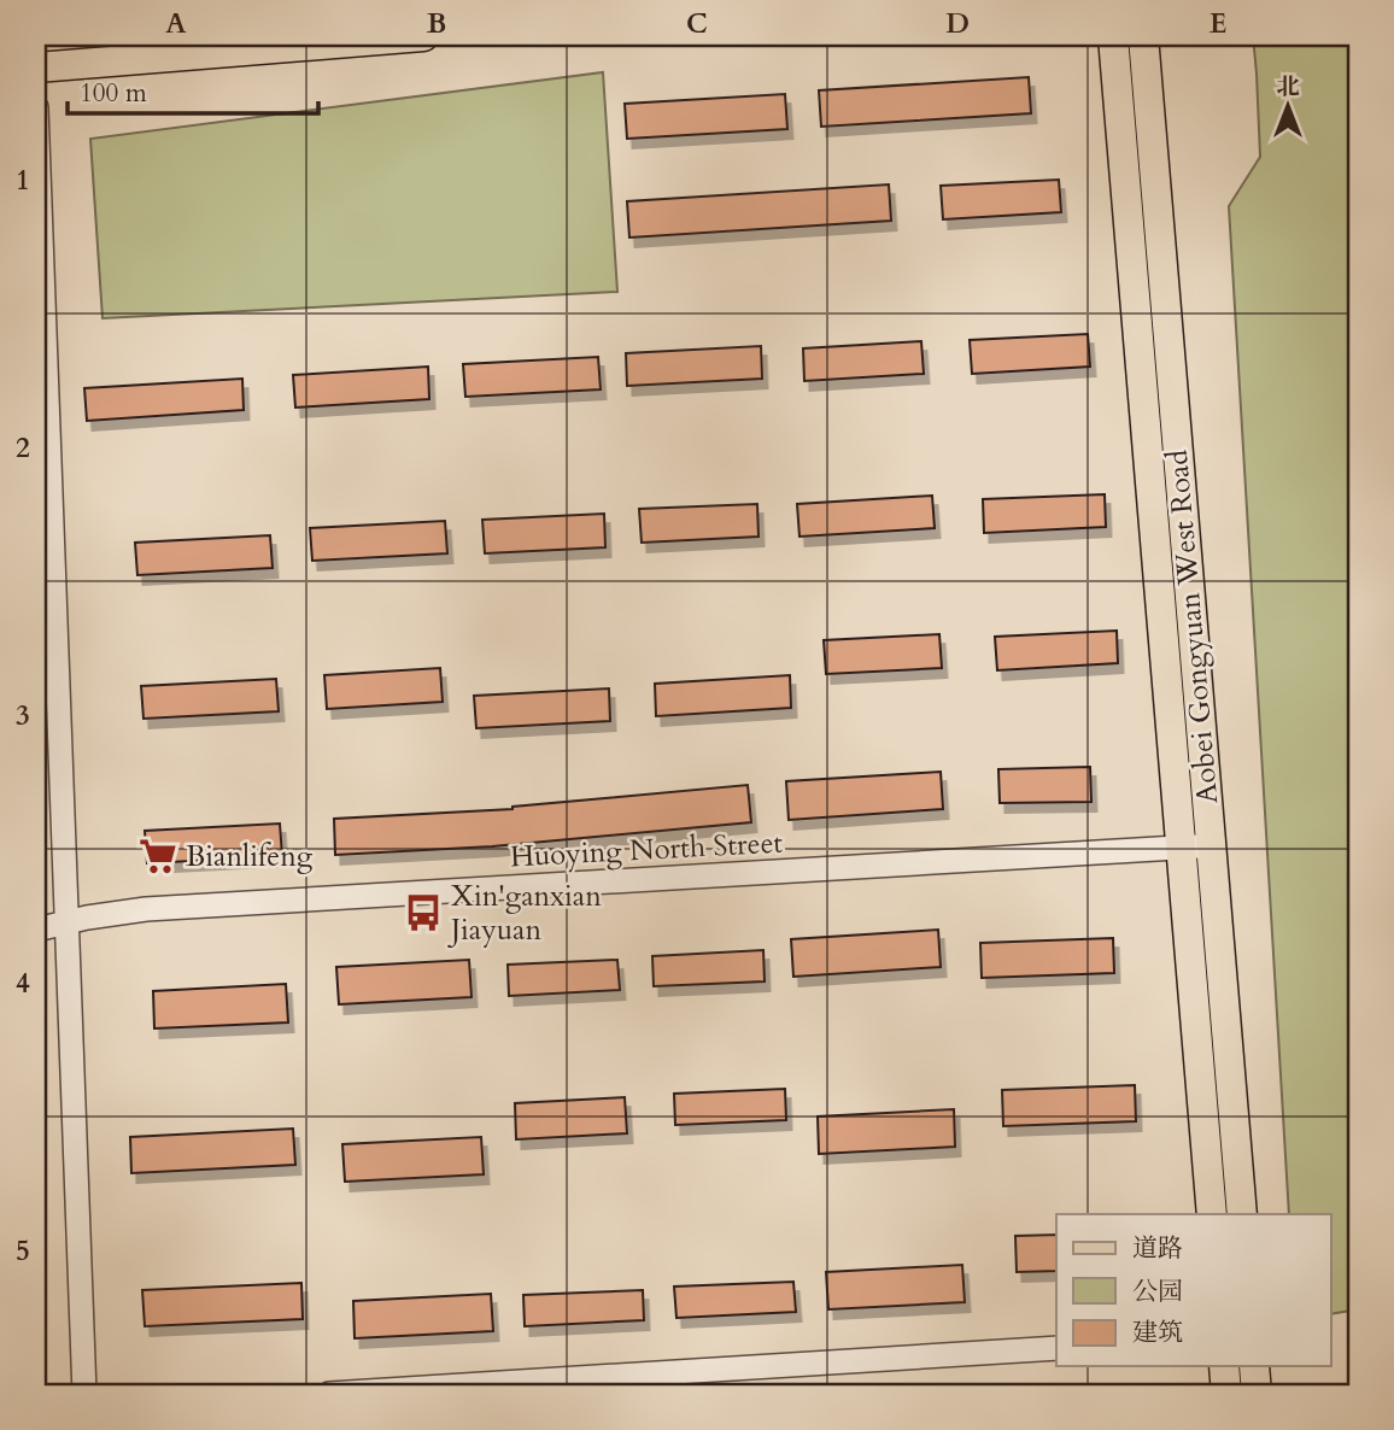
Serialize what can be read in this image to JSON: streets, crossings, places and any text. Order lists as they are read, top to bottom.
{
  "streets": {
    "main road": ["Aobei Gongyuan West Road"],
    "street": ["Huoying North Street"]
  },
  "crossings": [
    ["Aobei Gongyuan West Road", "Huoying North Street"]
  ],
  "places": {
    "supermarket": ["Bianlifeng"],
    "bus stop": ["Xin'ganxian Jiayuan"]
  },
  "legend": ["道路", "公园", "建筑"],
  "scale_bar": "100 m",
  "north": "top",
  "grid": {
    "columns": [
      "A",
      "B",
      "C",
      "D",
      "E"
    ],
    "rows": [
      "1",
      "2",
      "3",
      "4",
      "5"
    ]
  }
}
